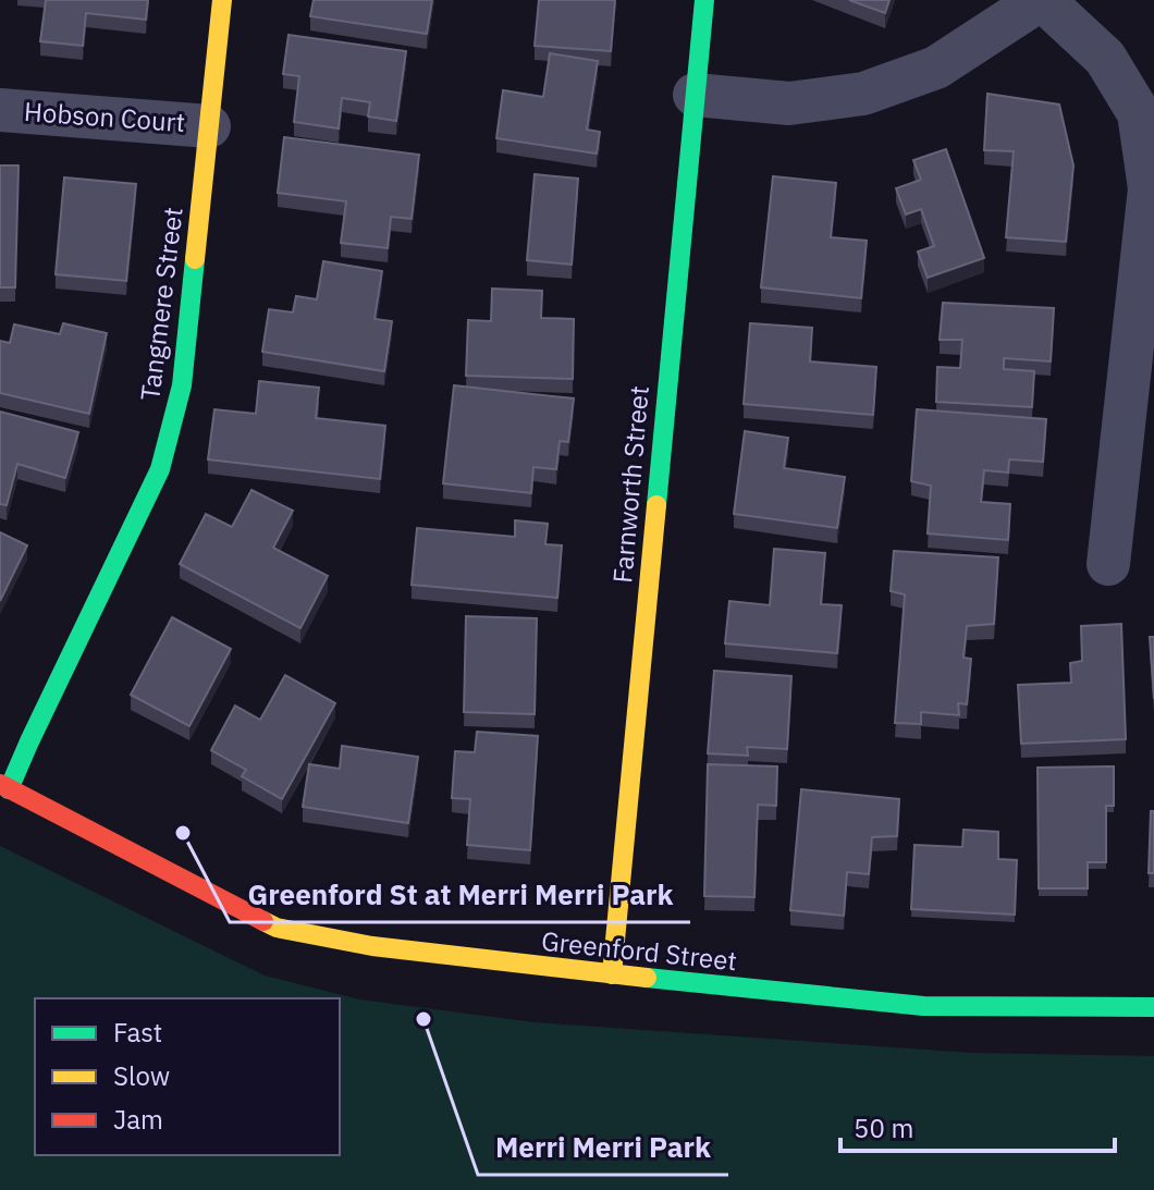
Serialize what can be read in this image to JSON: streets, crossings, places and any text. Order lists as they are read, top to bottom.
{
  "streets": {
    "street": [
      "Hobson Court",
      "Tangmere Street",
      "Farnworth Street",
      "Greenford Street"
    ]
  },
  "crossings": [
    ["Hobson Court", "Tangmere Street"],
    ["Tangmere Street", "Greenford Street"],
    ["Farnworth Street", "Greenford Street"]
  ],
  "places": ["Greenford St at Merri Merri Park", "Merri Merri Park"],
  "legend": ["Fast", "Slow", "Jam"],
  "scale_bar": "50 m"
}
